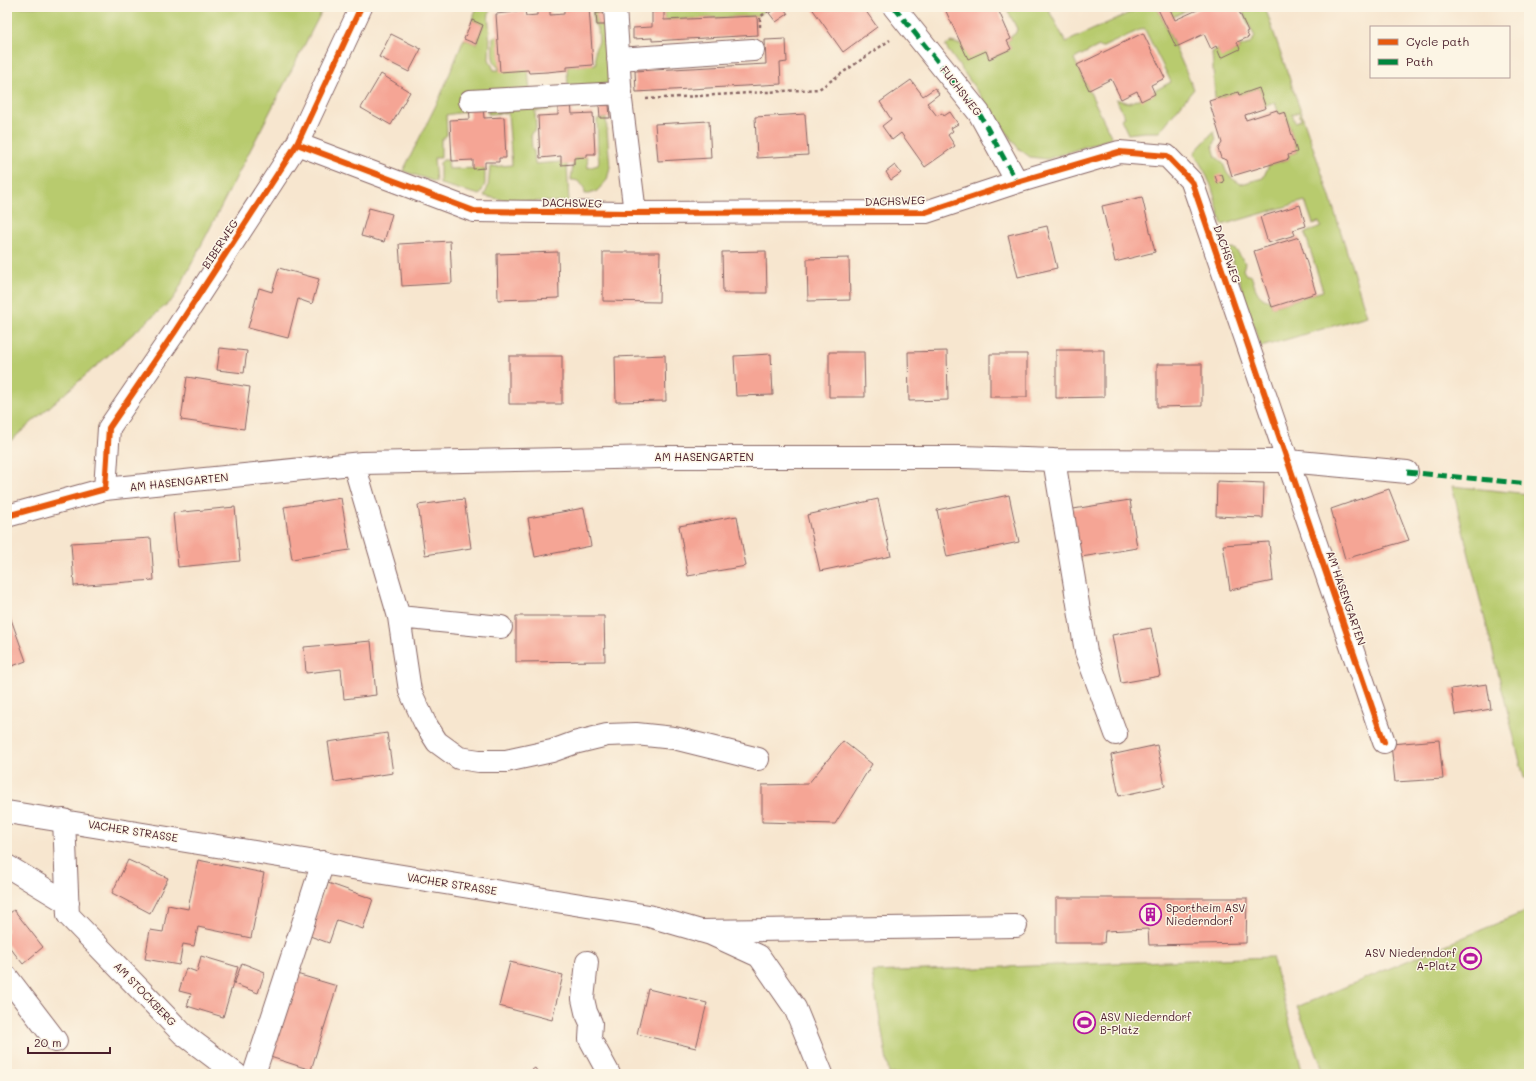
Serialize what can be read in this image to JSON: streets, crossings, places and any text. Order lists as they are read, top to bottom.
{
  "streets": {
    "street": [
      "FUCHSWEG",
      "DACHSWEG",
      "BIBERWEG",
      "AM HASENGARTEN",
      "VACHER STRASSE",
      "AM STOCKBERG"
    ]
  },
  "crossings": [
    ["FUCHSWEG", "DACHSWEG"],
    ["DACHSWEG", "BIBERWEG"],
    ["DACHSWEG", "AM HASENGARTEN"],
    ["BIBERWEG", "AM HASENGARTEN"],
    ["VACHER STRASSE", "AM STOCKBERG"]
  ],
  "places": {
    "building": ["Sportheim ASV Niederndorf"],
    "sports": ["ASV Niederndorf A-Platz", "ASV Niederndorf B-Platz"]
  },
  "legend": ["Cycle path", "Path"],
  "scale_bar": "20 m"
}
